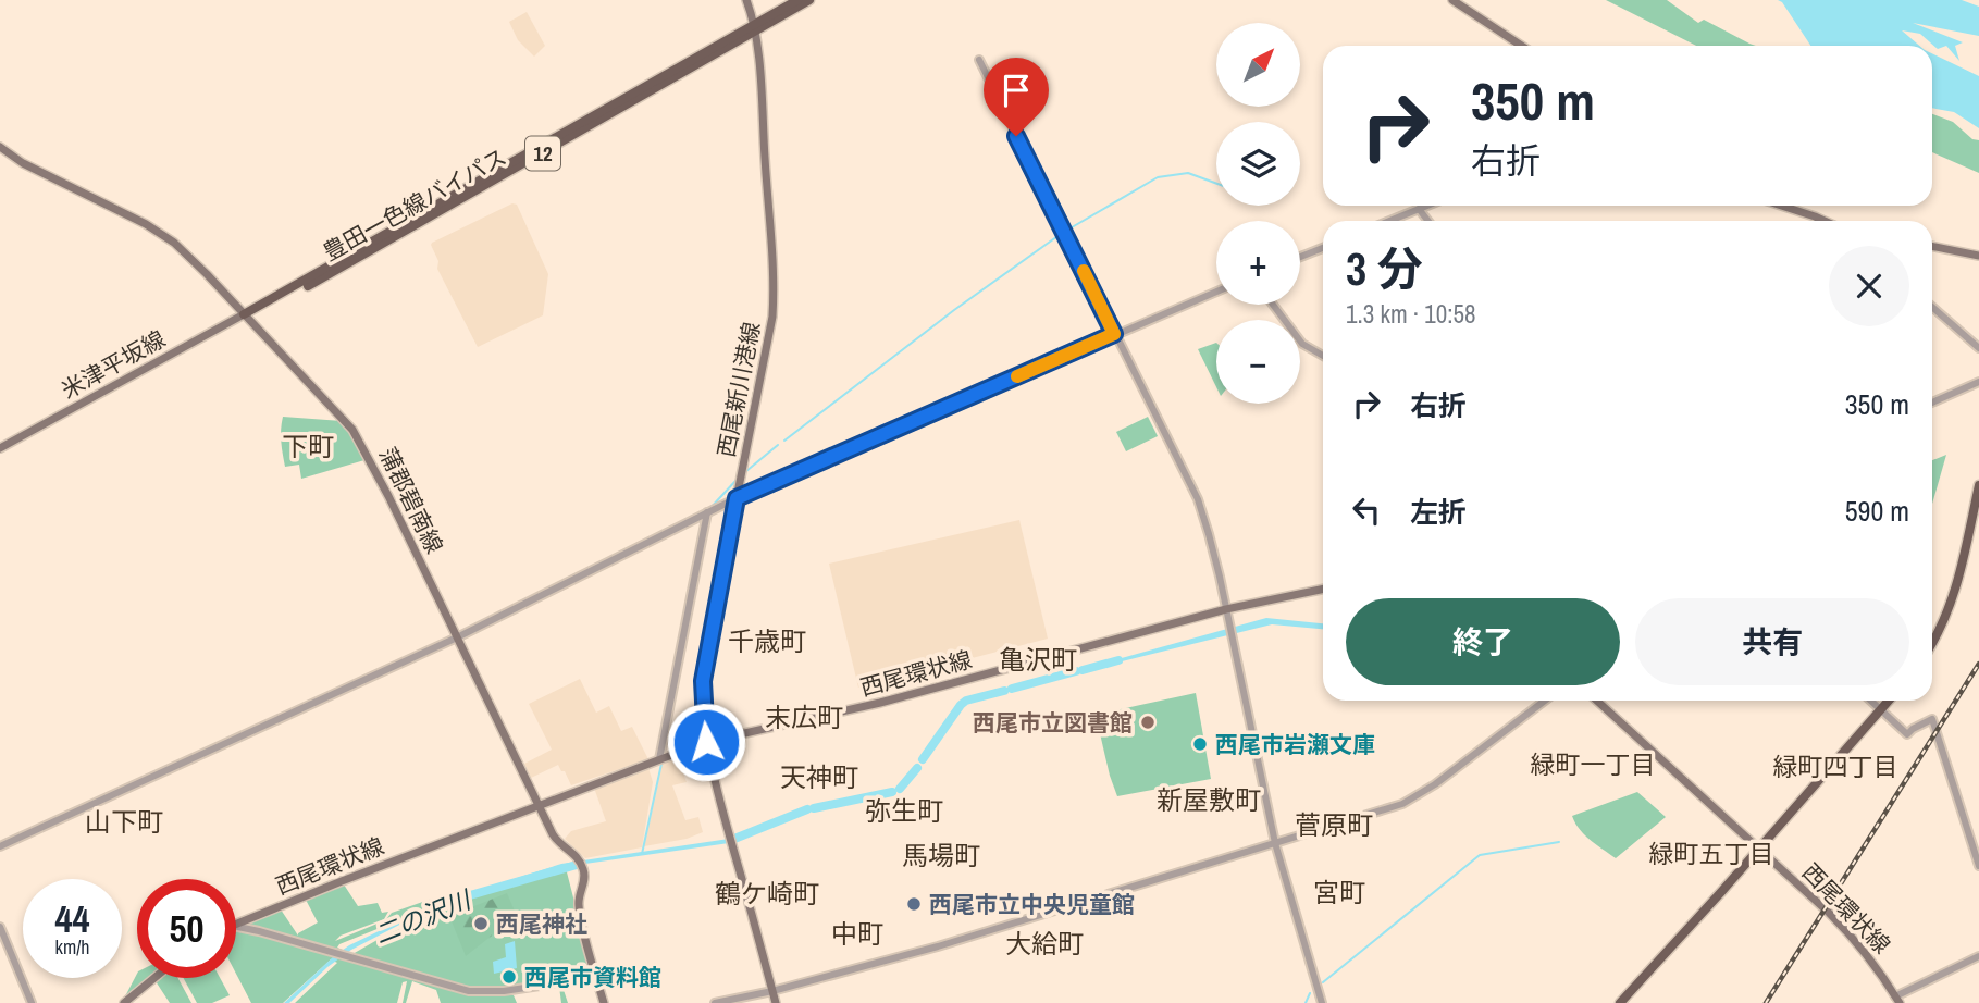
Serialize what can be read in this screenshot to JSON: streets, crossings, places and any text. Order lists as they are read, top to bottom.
{
  "streets": {
    "main road": [
      "12",
      "豊田一色線バイパス",
      "米津平坂線",
      "西尾新川港線",
      "蒲郡碧南線",
      "西尾環状線"
    ]
  },
  "crossings": [
    ["豊田一色線バイパス", "米津平坂線"],
    ["豊田一色線バイパス", "西尾新川港線"],
    ["豊田一色線バイパス", "蒲郡碧南線"],
    ["米津平坂線", "蒲郡碧南線"],
    ["西尾新川港線", "西尾環状線"],
    ["蒲郡碧南線", "西尾環状線"]
  ],
  "districts": [
    "下町",
    "千歳町",
    "亀沢町",
    "末広町",
    "緑町一丁目",
    "緑町四丁目",
    "天神町",
    "新屋敷町",
    "弥生町",
    "山下町",
    "菅原町",
    "緑町五丁目",
    "馬場町",
    "宮町",
    "鶴ケ崎町",
    "中町",
    "大給町"
  ],
  "water": ["二の沢川"],
  "places": [
    "西尾市立図書館",
    "西尾市岩瀬文庫",
    "西尾市立中央児童館",
    "西尾神社",
    "西尾市資料館"
  ],
  "north": "top right",
  "page": {
    "map_buttons": ["+", "−"],
    "turn": ["350 m", "右折"],
    "heading": ["3 分", "1.3 km · 10:58"],
    "list": [
      {
        "name": "右折",
        "value": "350 m"
      },
      {
        "name": "左折",
        "value": "590 m"
      }
    ],
    "buttons": ["終了", "共有"],
    "speed": "44 km/h",
    "limit": "50"
  }
}
